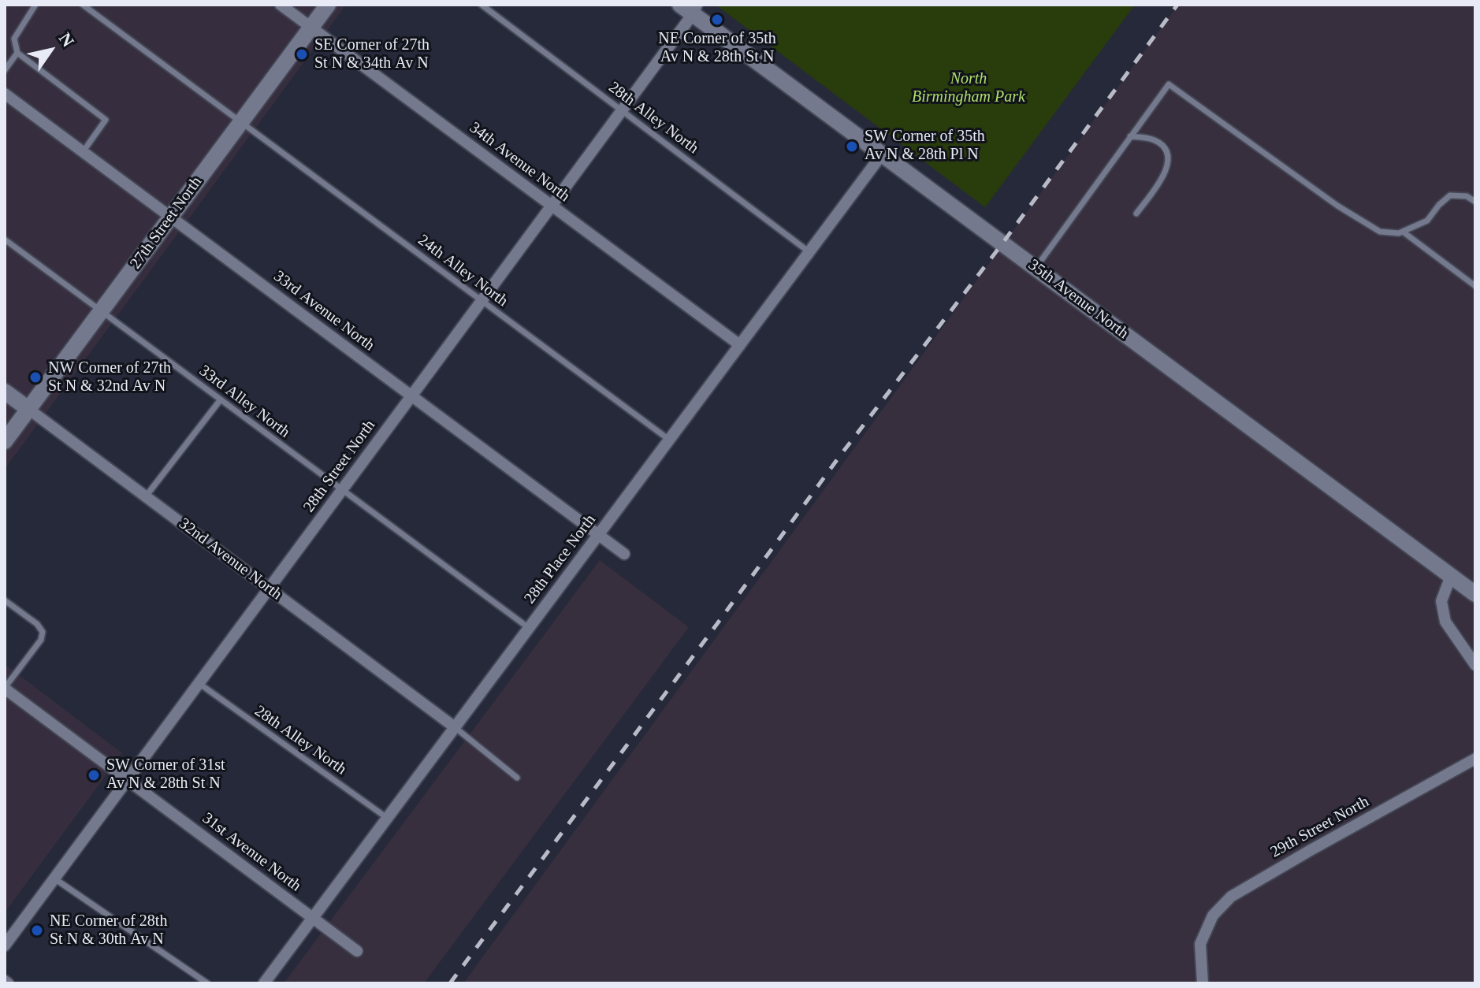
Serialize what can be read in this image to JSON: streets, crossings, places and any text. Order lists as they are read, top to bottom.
{
  "streets": {
    "street": [
      "34th Avenue North",
      "27th Street North",
      "35th Avenue North",
      "33rd Avenue North",
      "28th Street North",
      "32nd Avenue North",
      "28th Place North",
      "29th Street North",
      "31st Avenue North"
    ],
    "lane": ["28th Alley North", "24th Alley North", "33rd Alley North"]
  },
  "crossings": [
    ["28th Alley North", "28th Street North"],
    ["28th Alley North", "28th Place North"],
    ["34th Avenue North", "27th Street North"],
    ["34th Avenue North", "28th Street North"],
    ["34th Avenue North", "28th Place North"],
    ["27th Street North", "24th Alley North"],
    ["27th Street North", "33rd Avenue North"],
    ["27th Street North", "33rd Alley North"],
    ["27th Street North", "32nd Avenue North"],
    ["24th Alley North", "28th Street North"],
    ["24th Alley North", "28th Place North"],
    ["35th Avenue North", "28th Street North"],
    ["35th Avenue North", "28th Place North"],
    ["33rd Avenue North", "28th Street North"],
    ["33rd Avenue North", "28th Place North"],
    ["33rd Alley North", "28th Street North"],
    ["28th Street North", "32nd Avenue North"],
    ["28th Street North", "31st Avenue North"],
    ["32nd Avenue North", "28th Place North"],
    ["28th Place North", "31st Avenue North"]
  ],
  "parks": ["North Birmingham Park"],
  "places": [
    "NE Corner of 35th Av N & 28th St N",
    "SE Corner of 27th St N & 34th Av N",
    "SW Corner of 35th Av N & 28th Pl N",
    "NW Corner of 27th St N & 32nd Av N",
    "SW Corner of 31st Av N & 28th St N",
    "NE Corner of 28th St N & 30th Av N"
  ],
  "north": "top right"
}
